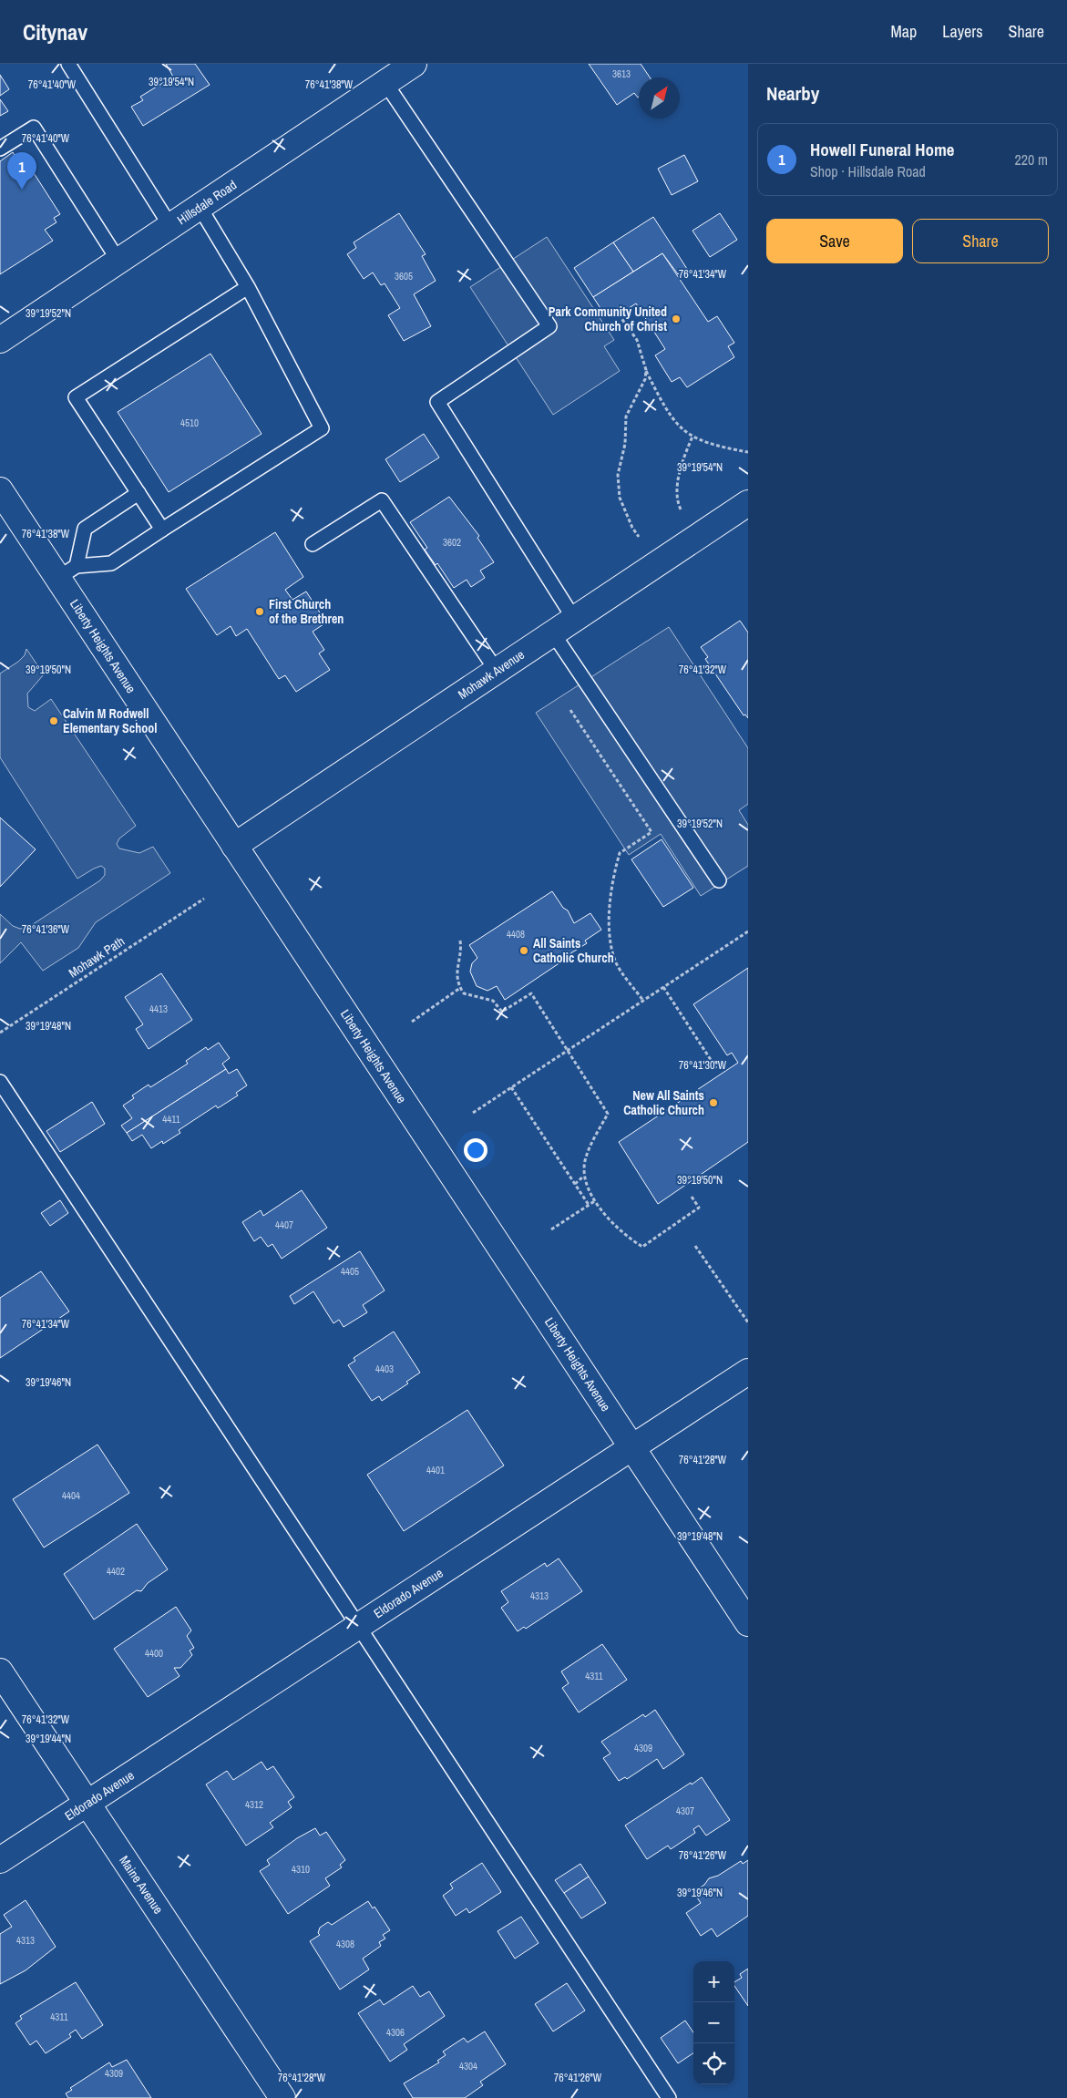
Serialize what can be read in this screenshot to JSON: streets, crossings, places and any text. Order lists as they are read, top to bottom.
{
  "streets": {
    "street": [
      "Hillsdale Road",
      "Liberty Heights Avenue",
      "Mohawk Avenue",
      "Eldorado Avenue",
      "Maine Avenue"
    ],
    "path": ["Mohawk Path"]
  },
  "crossings": [
    ["Liberty Heights Avenue", "Mohawk Avenue"],
    ["Liberty Heights Avenue", "Eldorado Avenue"],
    ["Eldorado Avenue", "Maine Avenue"]
  ],
  "places": [
    "Park Community United Church of Christ",
    "First Church of the Brethren",
    "Calvin M Rodwell Elementary School",
    "All Saints Catholic Church",
    "New All Saints Catholic Church"
  ],
  "house_numbers": [
    "3613",
    "3605",
    "4510",
    "3602",
    "4408",
    "4413",
    "4411",
    "4407",
    "4405",
    "4403",
    "4401",
    "4404",
    "4402",
    "4313",
    "4400",
    "4311",
    "4309",
    "4312",
    "4307",
    "4310",
    "4313",
    "4308",
    "4311",
    "4306",
    "4304",
    "4309"
  ],
  "north": "top right",
  "page": {
    "header": "Citynav",
    "nav": ["Map", "Layers", "Share"],
    "heading": "Nearby",
    "list": [
      {
        "mark": "1",
        "name": "Howell Funeral Home",
        "note": "Shop · Hillsdale Road",
        "value": "220 m"
      }
    ],
    "pins": "1",
    "buttons": ["Save", "Share"],
    "map_buttons": ["+", "−"]
  },
  "coordinates": [
    "39°19'54\"N",
    "76°41'40\"W",
    "76°41'38\"W",
    "76°41'34\"W",
    "39°19'52\"N",
    "39°19'50\"N",
    "76°41'32\"W",
    "76°41'36\"W",
    "39°19'48\"N",
    "76°41'30\"W",
    "39°19'46\"N",
    "76°41'28\"W",
    "39°19'44\"N",
    "76°41'26\"W"
  ]
}
